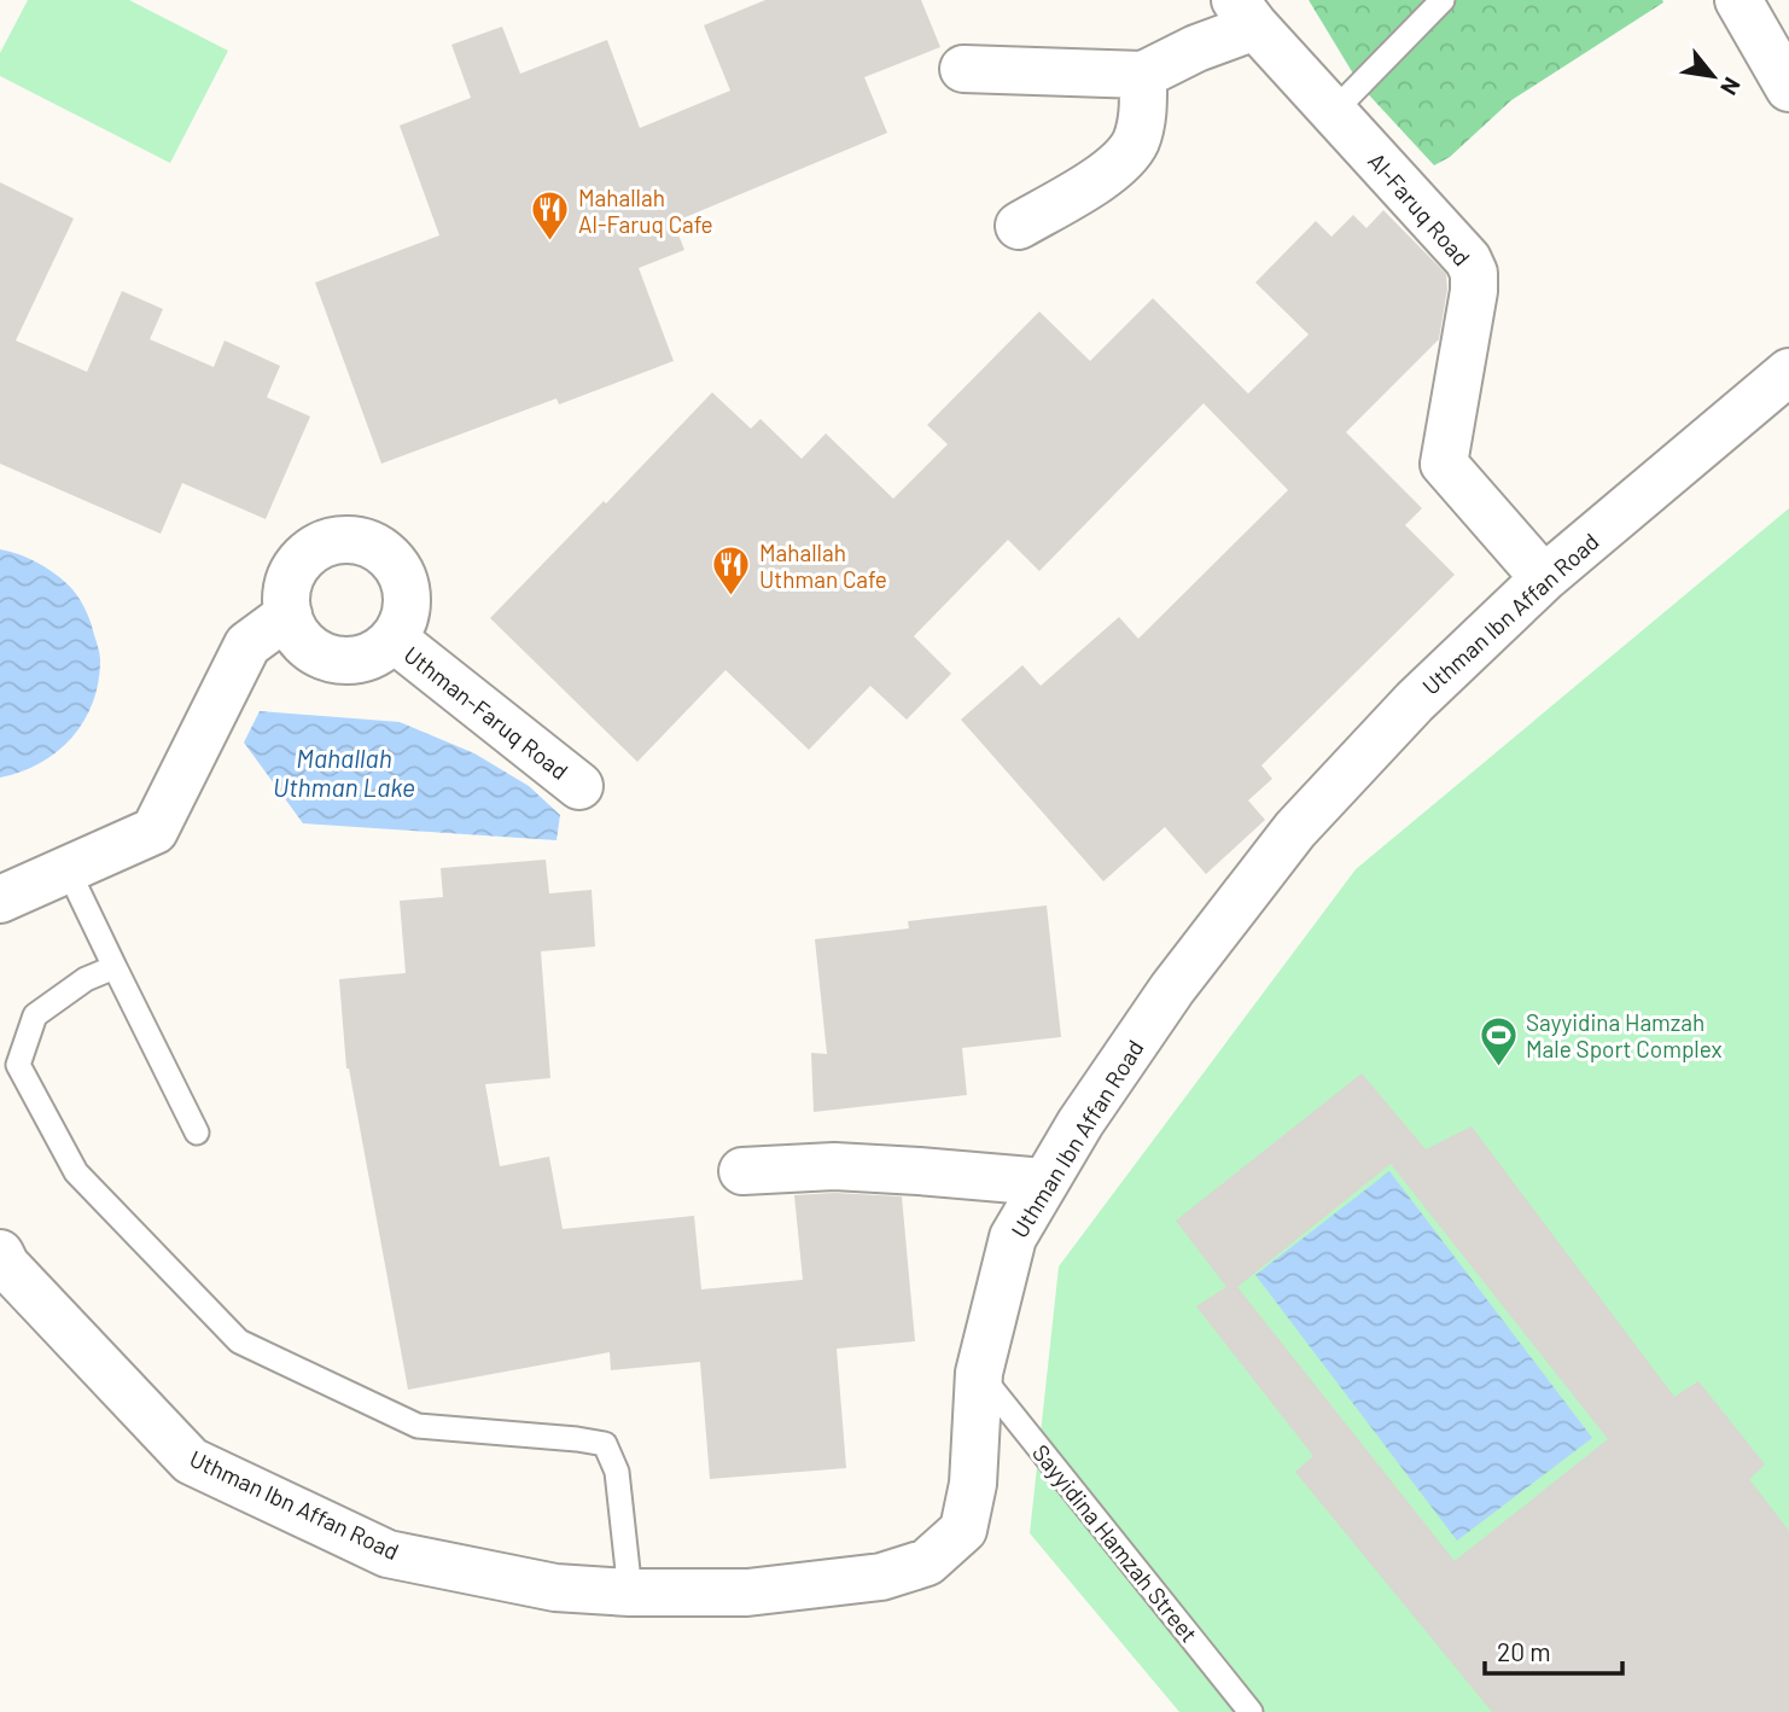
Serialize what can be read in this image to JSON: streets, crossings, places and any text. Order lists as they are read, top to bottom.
{
  "streets": {
    "street": ["Al-Faruq Road", "Uthman Ibn Affan Road", "Uthman-Faruq Road"],
    "lane": ["Sayyidina Hamzah Street"]
  },
  "crossings": [
    ["Al-Faruq Road", "Uthman Ibn Affan Road"],
    ["Uthman Ibn Affan Road", "Sayyidina Hamzah Street"]
  ],
  "water": ["Mahallah Uthman Lake"],
  "places": {
    "restaurant": ["Mahallah Al-Faruq Cafe", "Mahallah Uthman Cafe"],
    "sports": ["Sayyidina Hamzah Male Sport Complex"]
  },
  "scale_bar": "20 m",
  "north": "bottom right"
}
